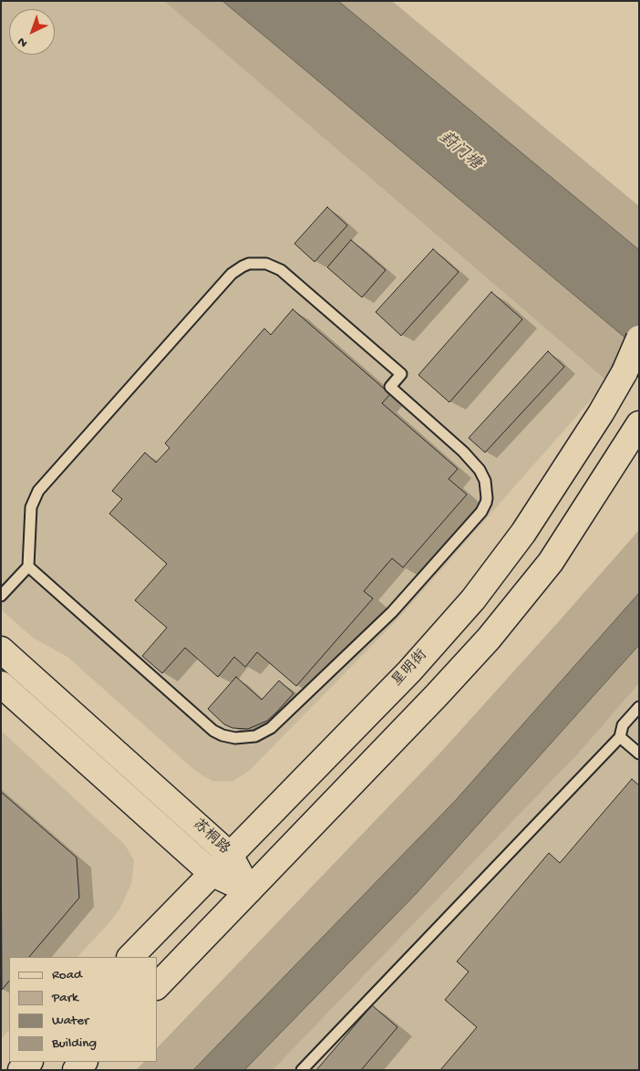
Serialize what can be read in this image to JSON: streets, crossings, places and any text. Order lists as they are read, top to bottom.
{
  "streets": {
    "main road": ["星明街", "苏桐路"]
  },
  "crossings": [
    ["星明街", "苏桐路"]
  ],
  "water": ["葑门塘"],
  "legend": [
    "Road",
    "Park",
    "Water",
    "Building"
  ],
  "north": "bottom left"
}
